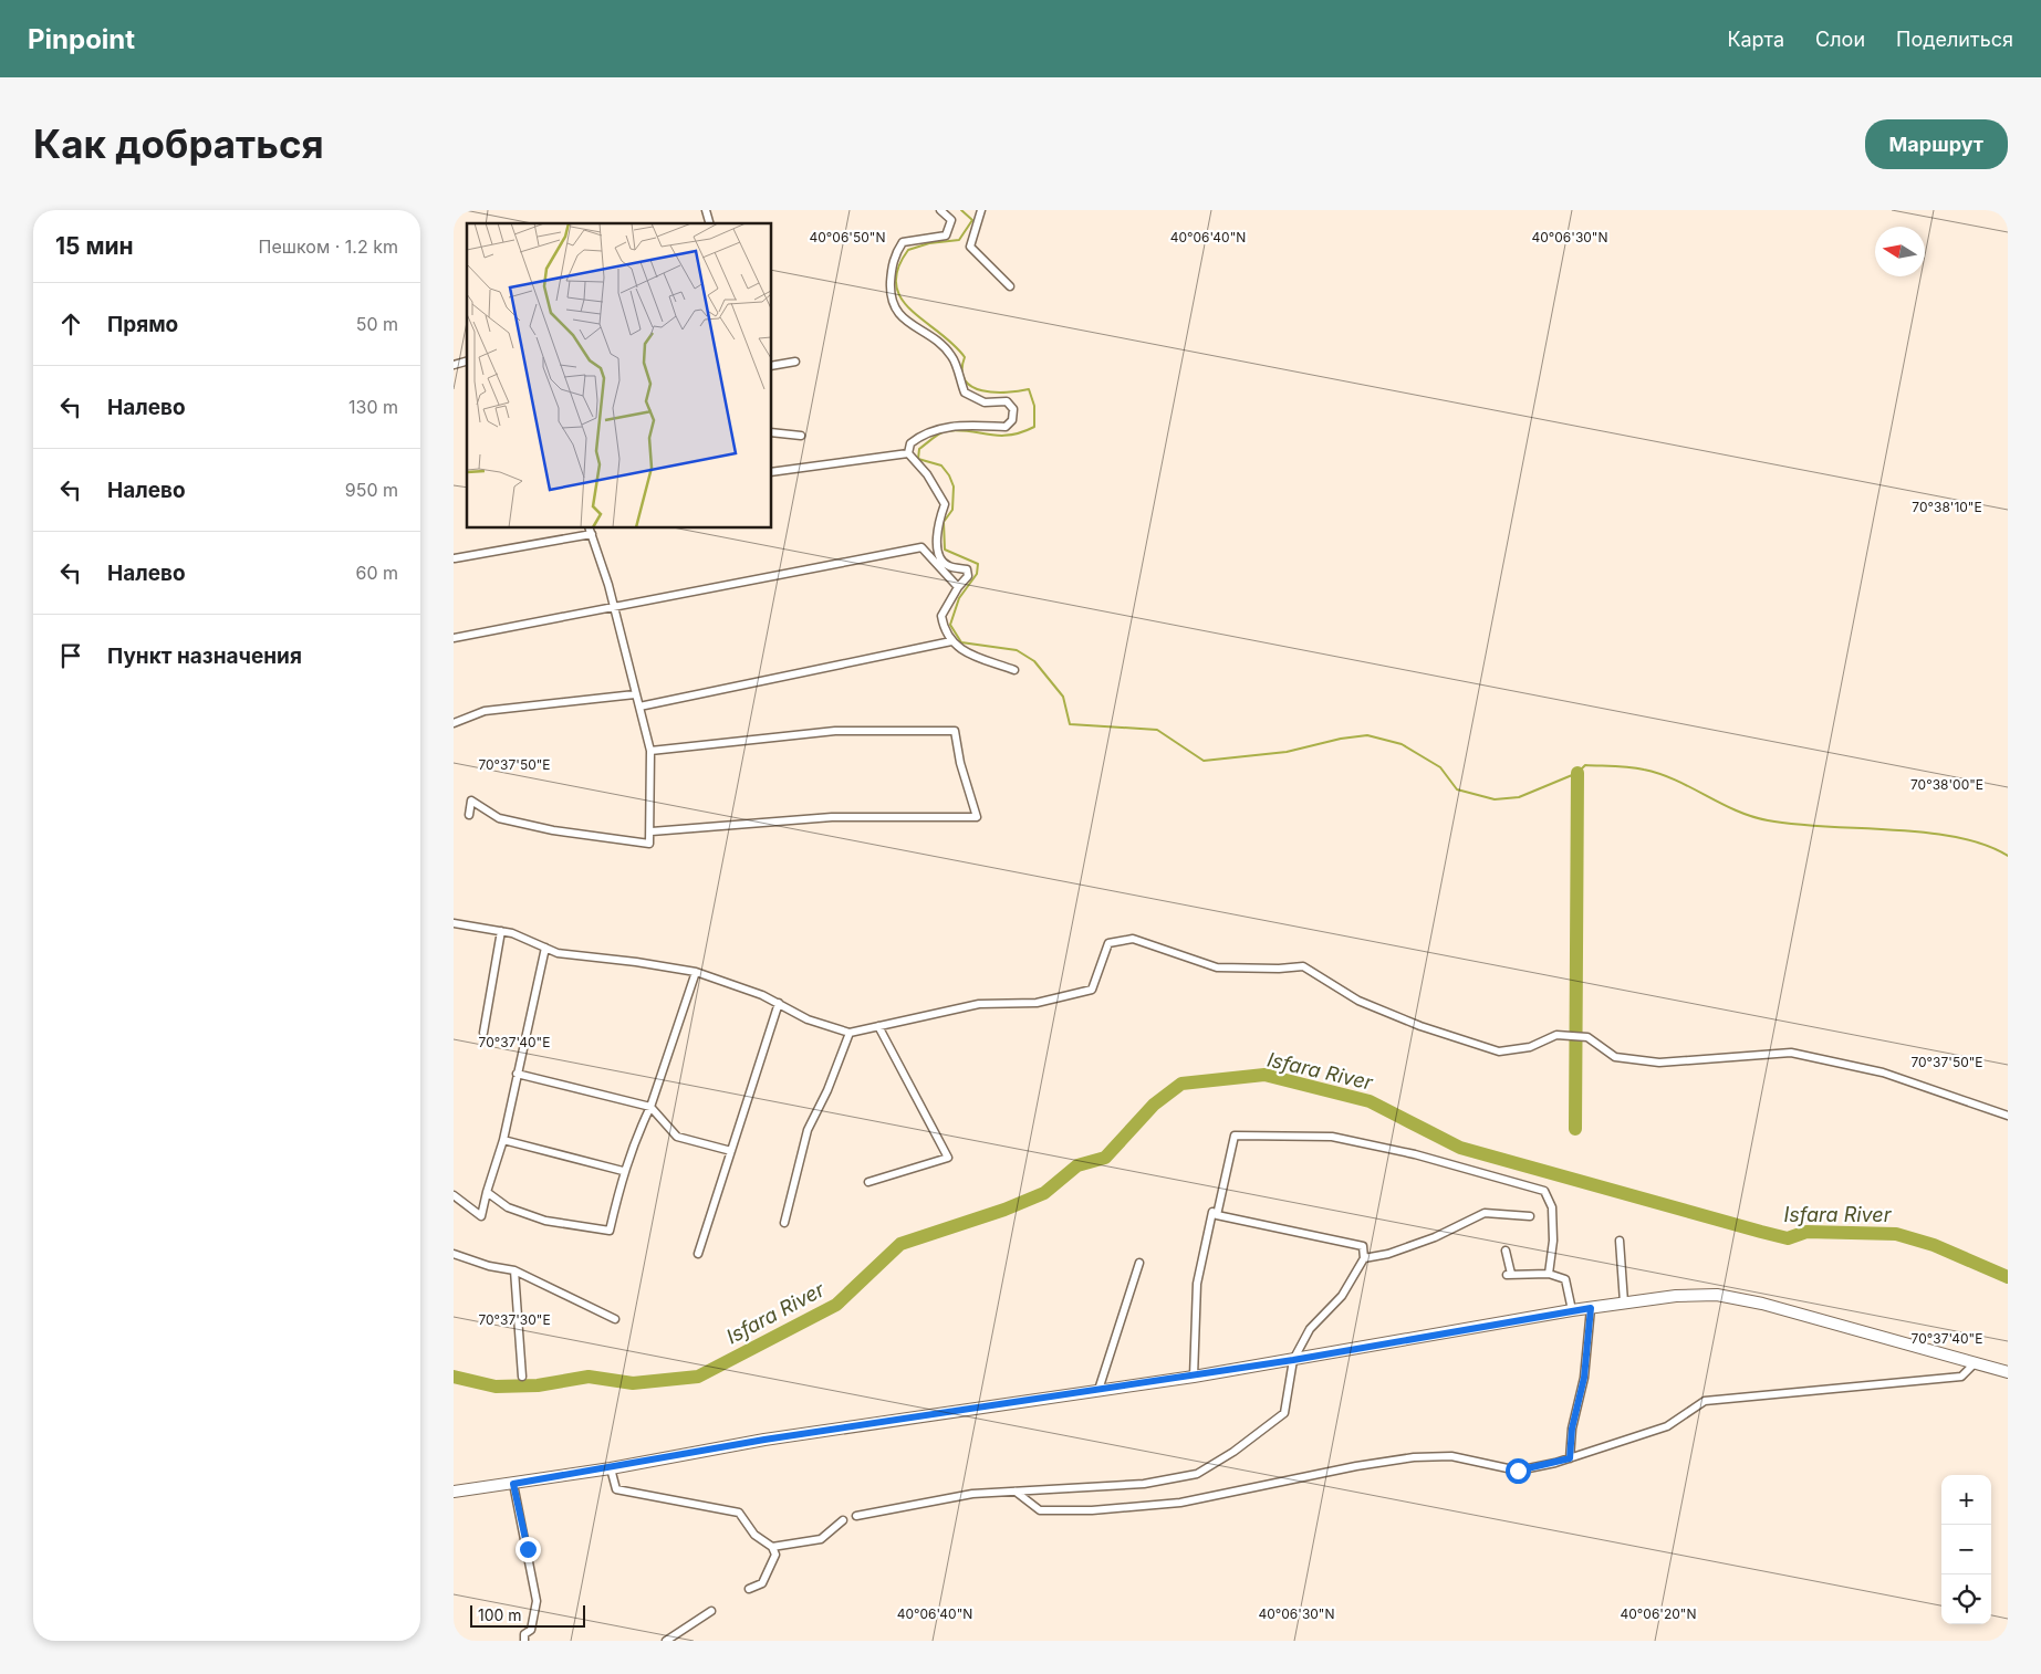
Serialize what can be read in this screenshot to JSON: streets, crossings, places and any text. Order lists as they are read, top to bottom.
{
  "water": ["Isfara River"],
  "scale_bar": "100 m",
  "north": "left",
  "page": {
    "header": "Pinpoint",
    "nav": ["Карта", "Слои", "Поделиться"],
    "buttons": "Маршрут",
    "title": "Как добраться",
    "heading": ["15 мин", "Пешком · 1.2 km"],
    "list": [
      ["Прямо", "50 m"],
      ["Налево", "130 m"],
      ["Налево", "950 m"],
      ["Налево", "60 m"],
      "Пункт назначения"
    ],
    "map_buttons": ["+", "−"],
    "scale": "100 m"
  },
  "coordinates": [
    "40°06'50\"N",
    "40°06'40\"N",
    "40°06'30\"N",
    "70°38'10\"E",
    "70°37'50\"E",
    "70°38'00\"E",
    "70°37'40\"E",
    "70°37'30\"E",
    "40°06'20\"N"
  ]
}
